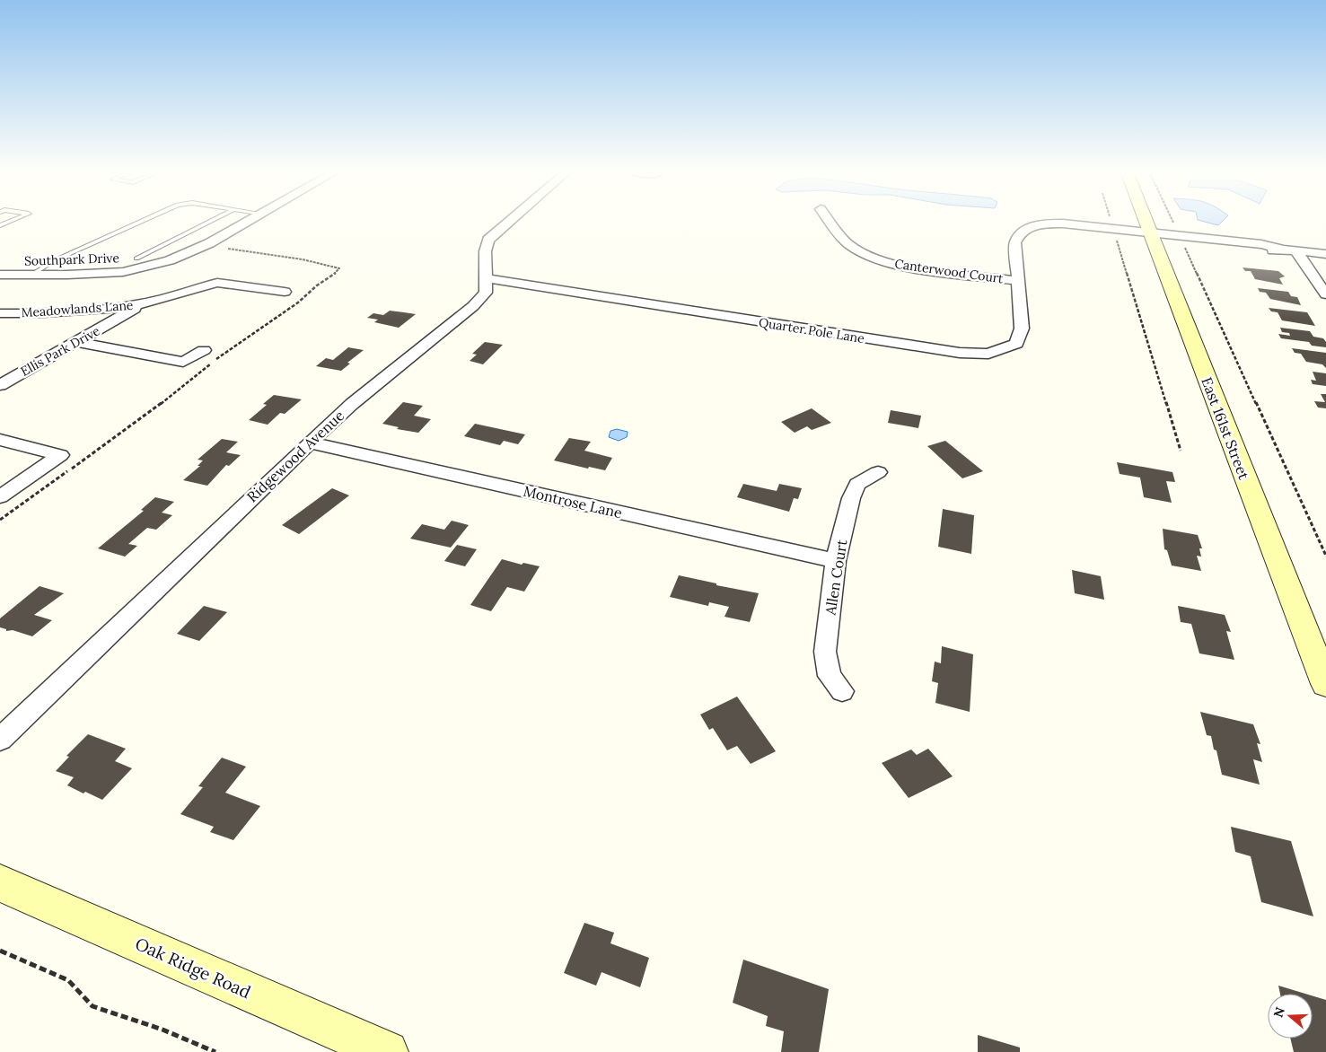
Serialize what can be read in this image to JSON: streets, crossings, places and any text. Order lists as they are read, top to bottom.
{
  "streets": {
    "street": [
      "Southpark Drive",
      "Canterwood Court",
      "Meadowlands Lane",
      "Quarter Pole Lane",
      "Ellis Park Drive",
      "East 161st Street",
      "Ridgewood Avenue",
      "Montrose Lane",
      "Allen Court",
      "Oak Ridge Road"
    ]
  },
  "crossings": [
    ["Canterwood Court", "Quarter Pole Lane"],
    ["Meadowlands Lane", "Ellis Park Drive"],
    ["Quarter Pole Lane", "East 161st Street"],
    ["Quarter Pole Lane", "Ridgewood Avenue"],
    ["Ridgewood Avenue", "Montrose Lane"],
    ["Montrose Lane", "Allen Court"]
  ],
  "north": "left"
}
